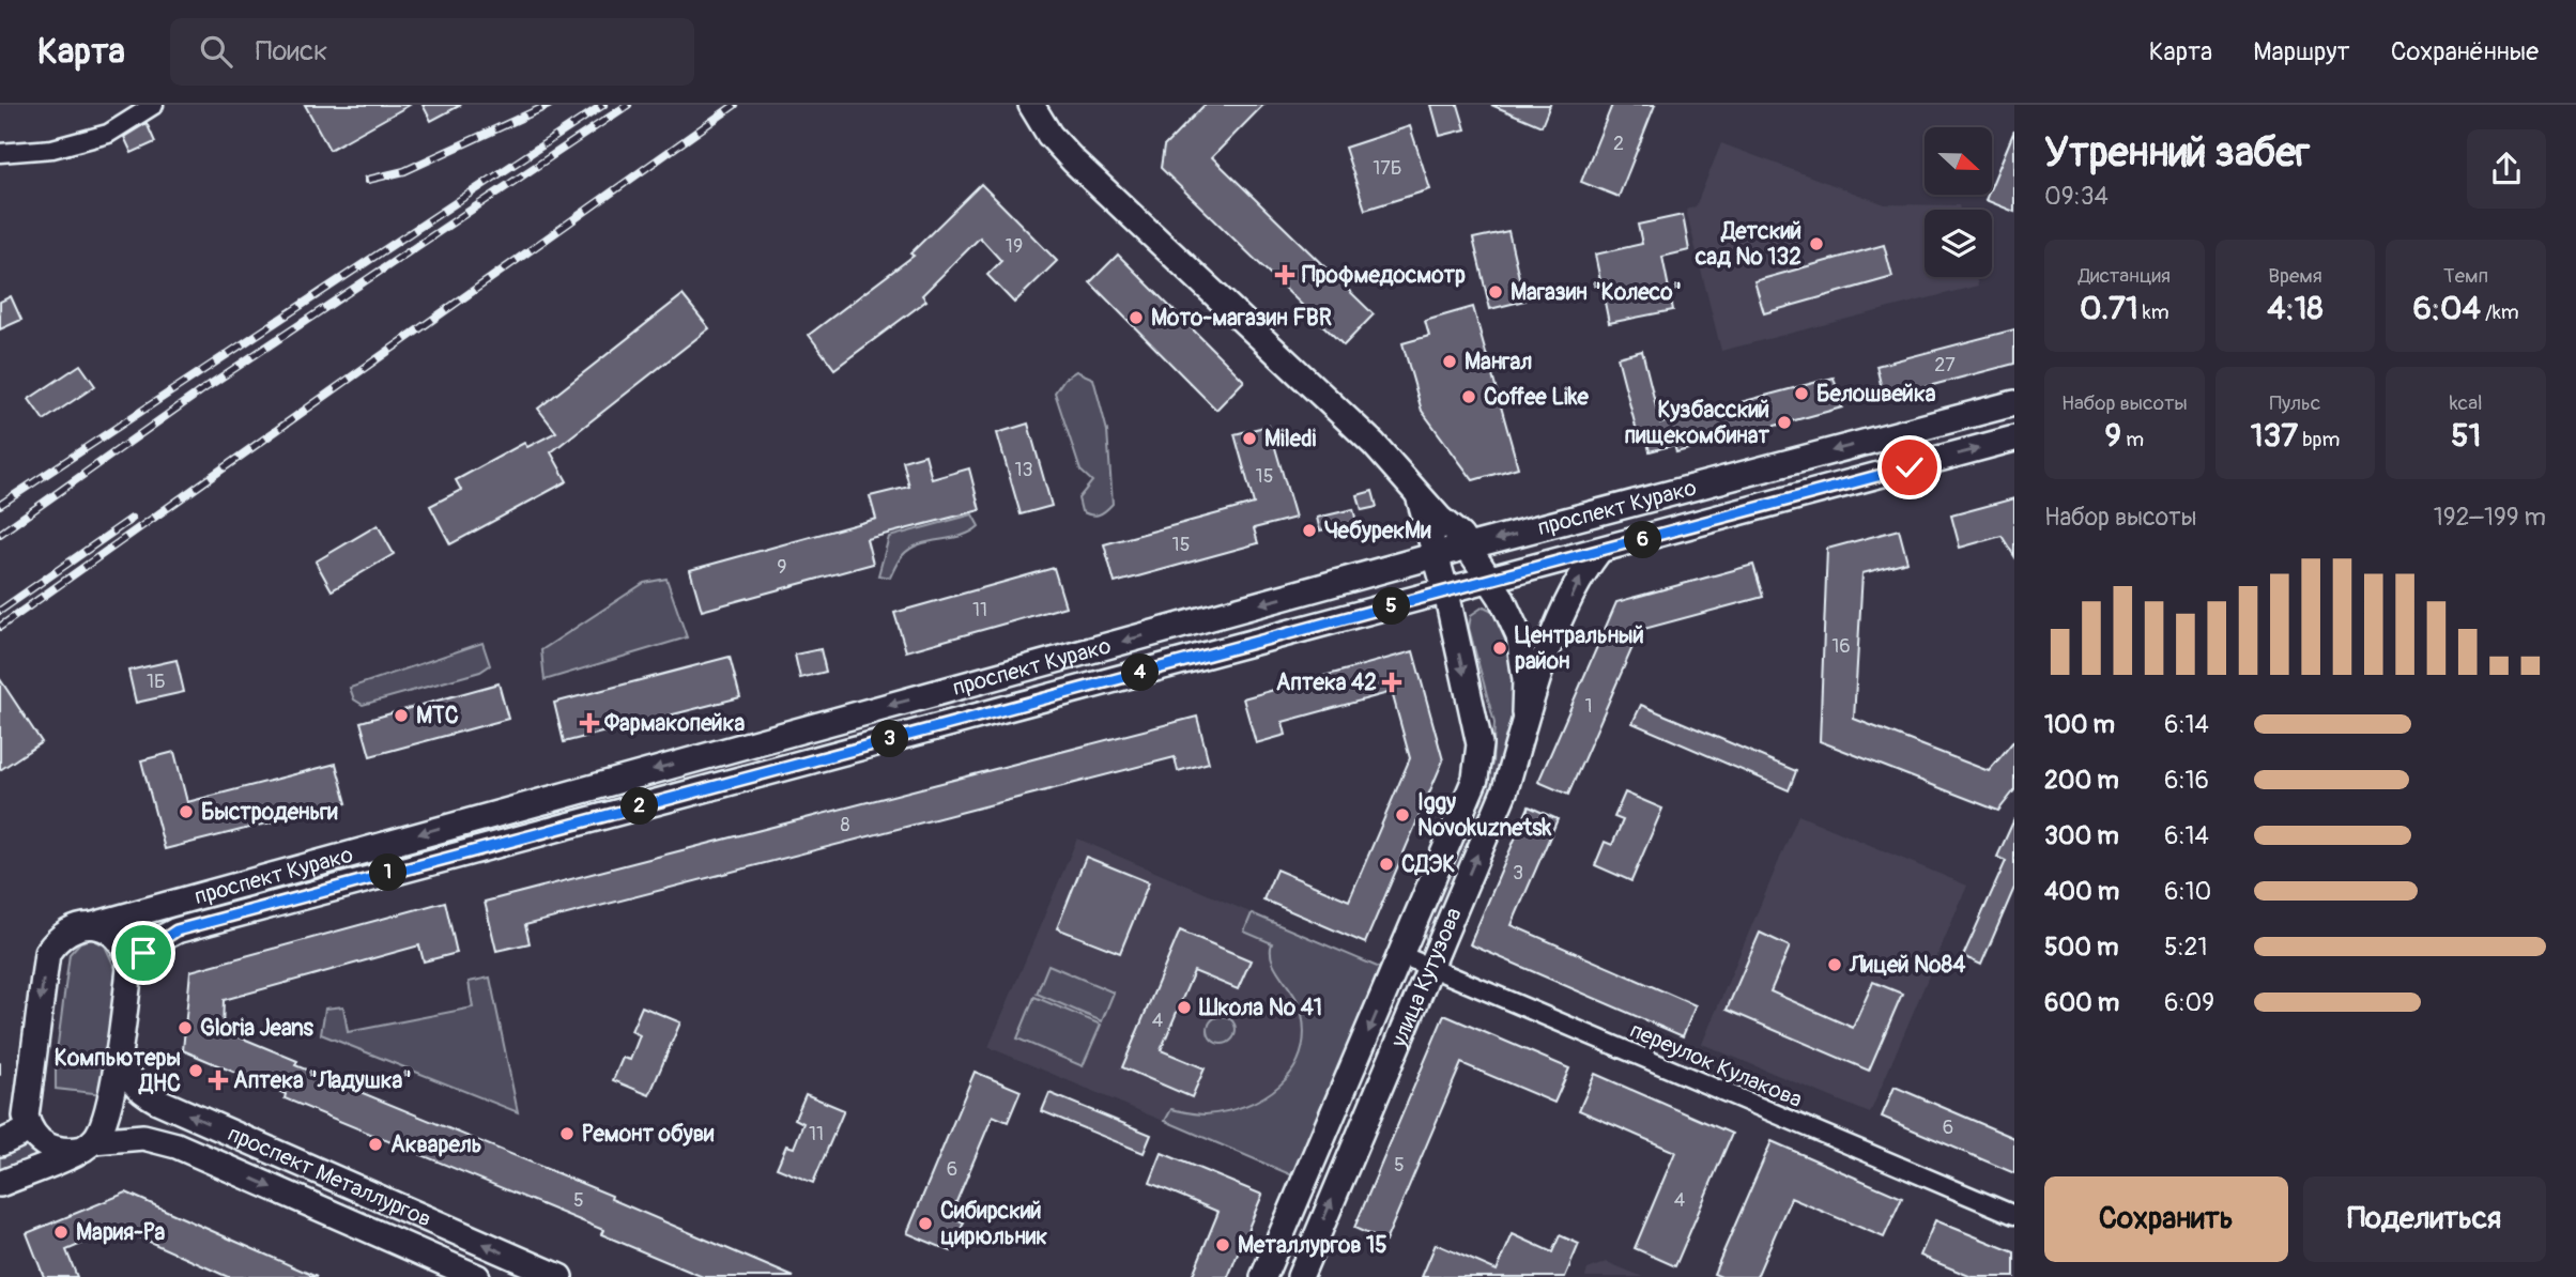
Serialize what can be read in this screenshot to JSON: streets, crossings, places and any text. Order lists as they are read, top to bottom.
{
  "streets": {
    "main road": ["проспект Курако", "улица Кутузова", "проспект Металлургов"],
    "street": ["переулок Кулакова"]
  },
  "crossings": [
    ["проспект Курако", "улица Кутузова"],
    ["улица Кутузова", "переулок Кулакова"]
  ],
  "places": {
    "other": [
      "Детский сад № 132",
      "Магазин \"Колесо\"",
      "Мото-магазин FBR",
      "Мангал",
      "Белошвейка",
      "Coffee Like",
      "Кузбасский пищекомбинат",
      "Miledi",
      "ЧебурекМи",
      "Центральный район",
      "МТС",
      "Быстроденьги",
      "Iggy Novokuznetsk",
      "СДЭК",
      "Лицей №84",
      "Школа № 41",
      "Gloria Jeans",
      "Компьютеры ДНС",
      "Ремонт обуви",
      "Акварель",
      "Сибирский цирюльник",
      "Мария-Ра",
      "Металлургов 15"
    ],
    "health": [
      "Профмедосмотр",
      "Аптека 42",
      "Фармакопейка",
      "Аптека \"Ладушка\""
    ]
  },
  "house_numbers": [
    "2",
    "17Б",
    "19",
    "27",
    "13",
    "15",
    "15",
    "9",
    "11",
    "16",
    "1Б",
    "1",
    "8",
    "3",
    "4",
    "6",
    "11",
    "5",
    "6",
    "5",
    "4"
  ],
  "north": "right",
  "page": {
    "header": "Карта",
    "search": "Поиск",
    "nav": ["Карта", "Маршрут", "Сохранённые"],
    "heading": ["Утренний забег", "09:34"],
    "stats": [
      ["Дистанция", "0.71 km"],
      ["Время", "4:18"],
      ["Темп", "6:04 /km"],
      ["Набор высоты", "9 m"],
      ["Пульс", "137 bpm"],
      ["kcal", "51"]
    ],
    "chart": ["Набор высоты", "192–199 m"],
    "pins": [
      "6",
      "5",
      "4",
      "3",
      "2",
      "1"
    ],
    "list": [
      {
        "name": "100 m",
        "note": "6:14"
      },
      {
        "name": "200 m",
        "note": "6:16"
      },
      {
        "name": "300 m",
        "note": "6:14"
      },
      {
        "name": "400 m",
        "note": "6:10"
      },
      {
        "name": "500 m",
        "note": "5:21"
      },
      {
        "name": "600 m",
        "note": "6:09"
      }
    ],
    "buttons": ["Сохранить", "Поделиться"]
  }
}
